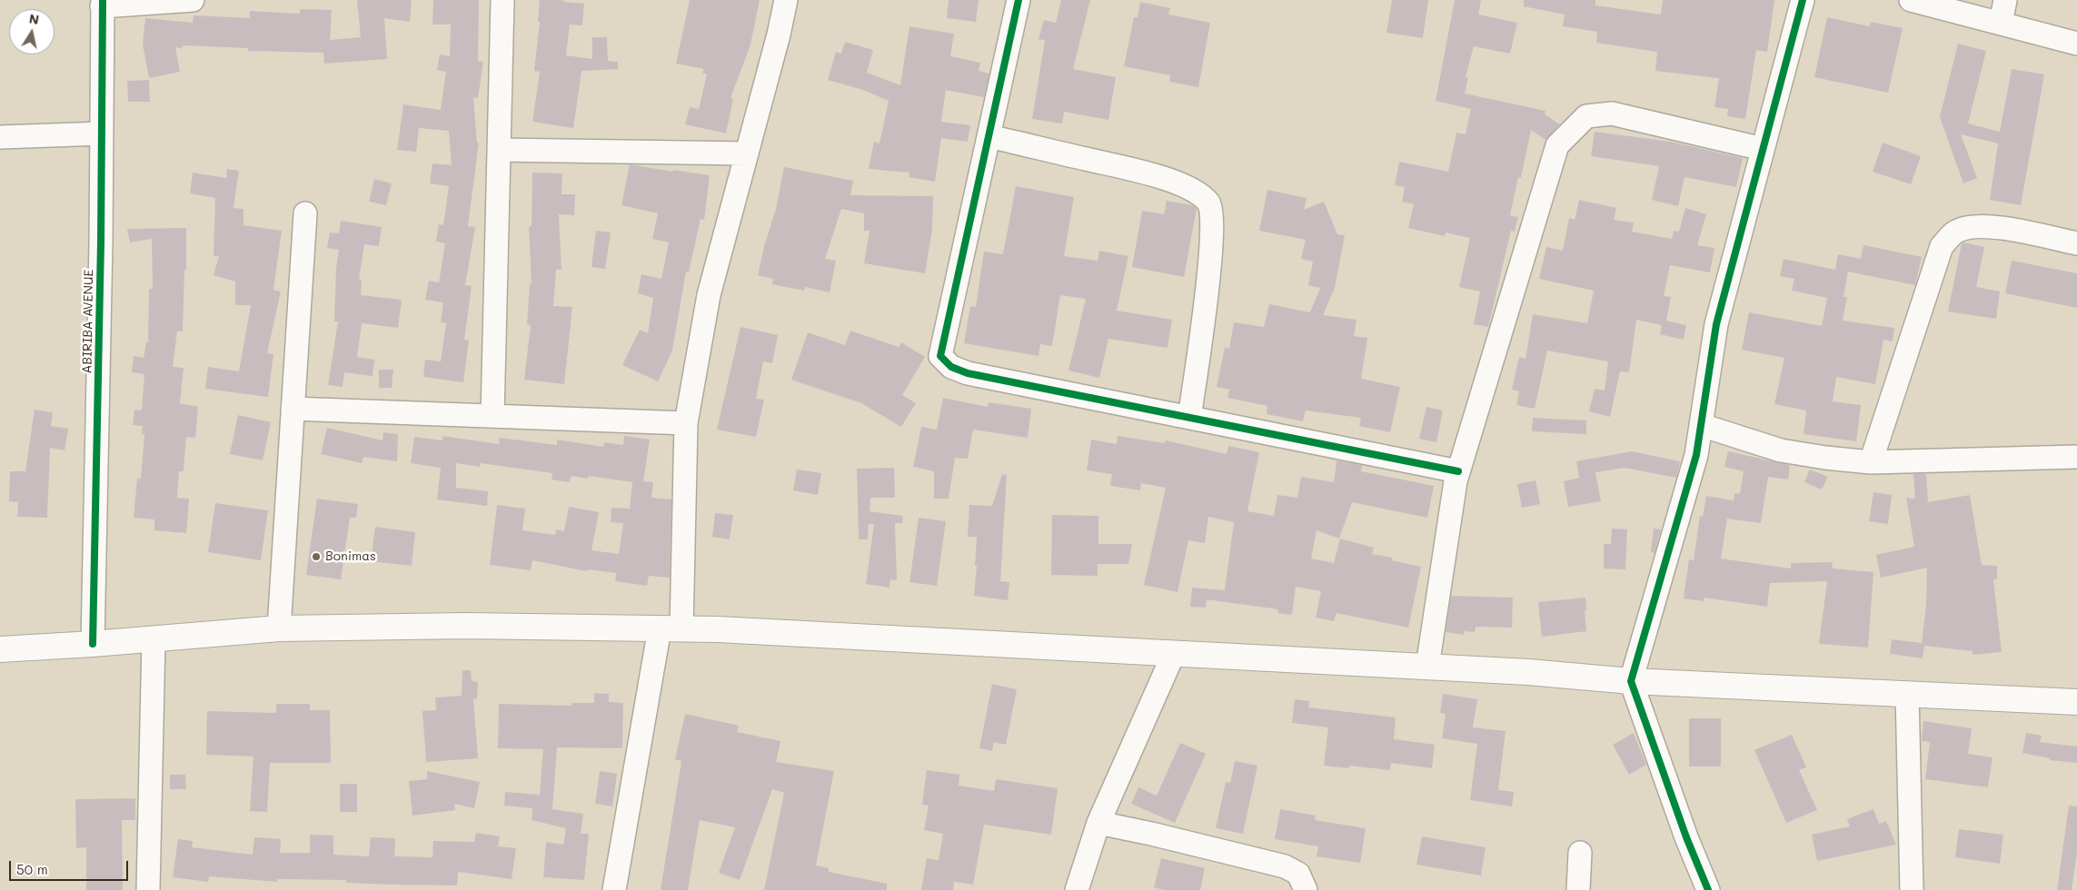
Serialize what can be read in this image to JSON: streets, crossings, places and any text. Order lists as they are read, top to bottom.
{
  "streets": {
    "street": ["ABIRIBA AVENUE"]
  },
  "places": ["Bonimas"],
  "scale_bar": "50 m",
  "north": "top"
}
